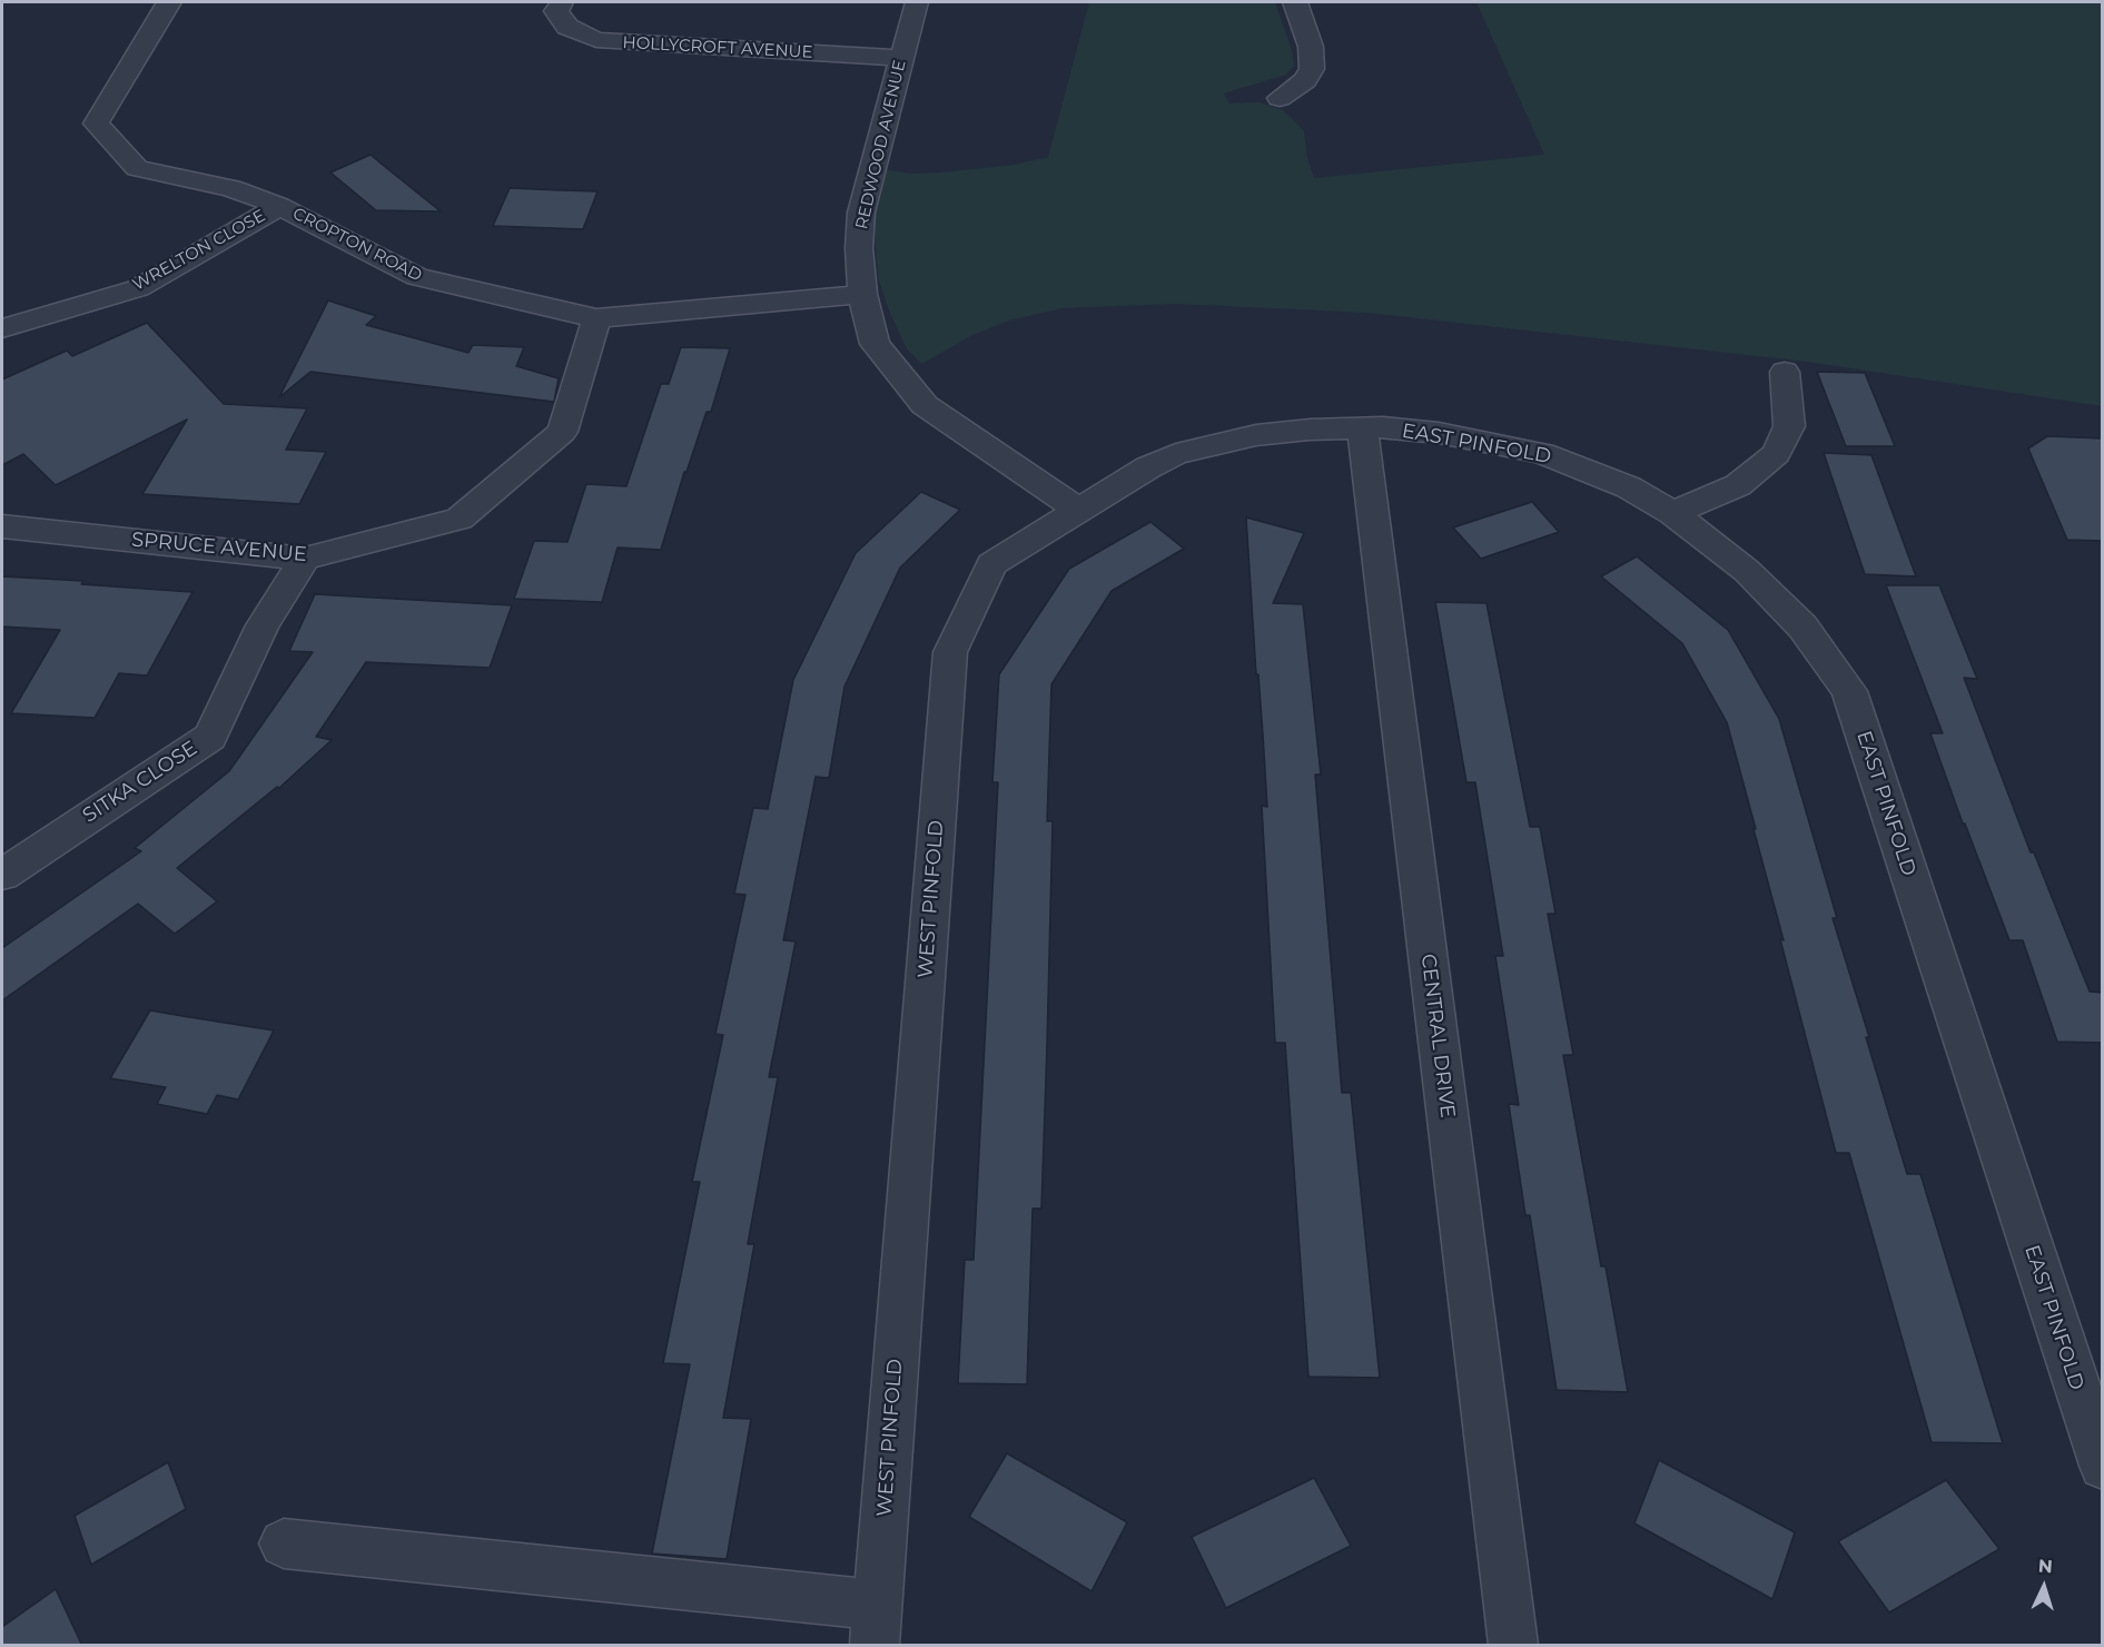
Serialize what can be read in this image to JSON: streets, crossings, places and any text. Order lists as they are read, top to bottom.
{
  "streets": {
    "street": [
      "HOLLYCROFT AVENUE",
      "REDWOOD AVENUE",
      "CROPTON ROAD",
      "WRELTON CLOSE",
      "EAST PINFOLD",
      "SPRUCE AVENUE",
      "SITKA CLOSE",
      "WEST PINFOLD",
      "CENTRAL DRIVE"
    ]
  },
  "crossings": [
    ["HOLLYCROFT AVENUE", "REDWOOD AVENUE"],
    ["REDWOOD AVENUE", "CROPTON ROAD"],
    ["REDWOOD AVENUE", "WEST PINFOLD"],
    ["CROPTON ROAD", "WRELTON CLOSE"],
    ["CROPTON ROAD", "SPRUCE AVENUE"],
    ["EAST PINFOLD", "WEST PINFOLD"],
    ["EAST PINFOLD", "CENTRAL DRIVE"],
    ["SPRUCE AVENUE", "SITKA CLOSE"],
    ["WEST PINFOLD", "CENTRAL DRIVE"]
  ],
  "north": "top"
}
